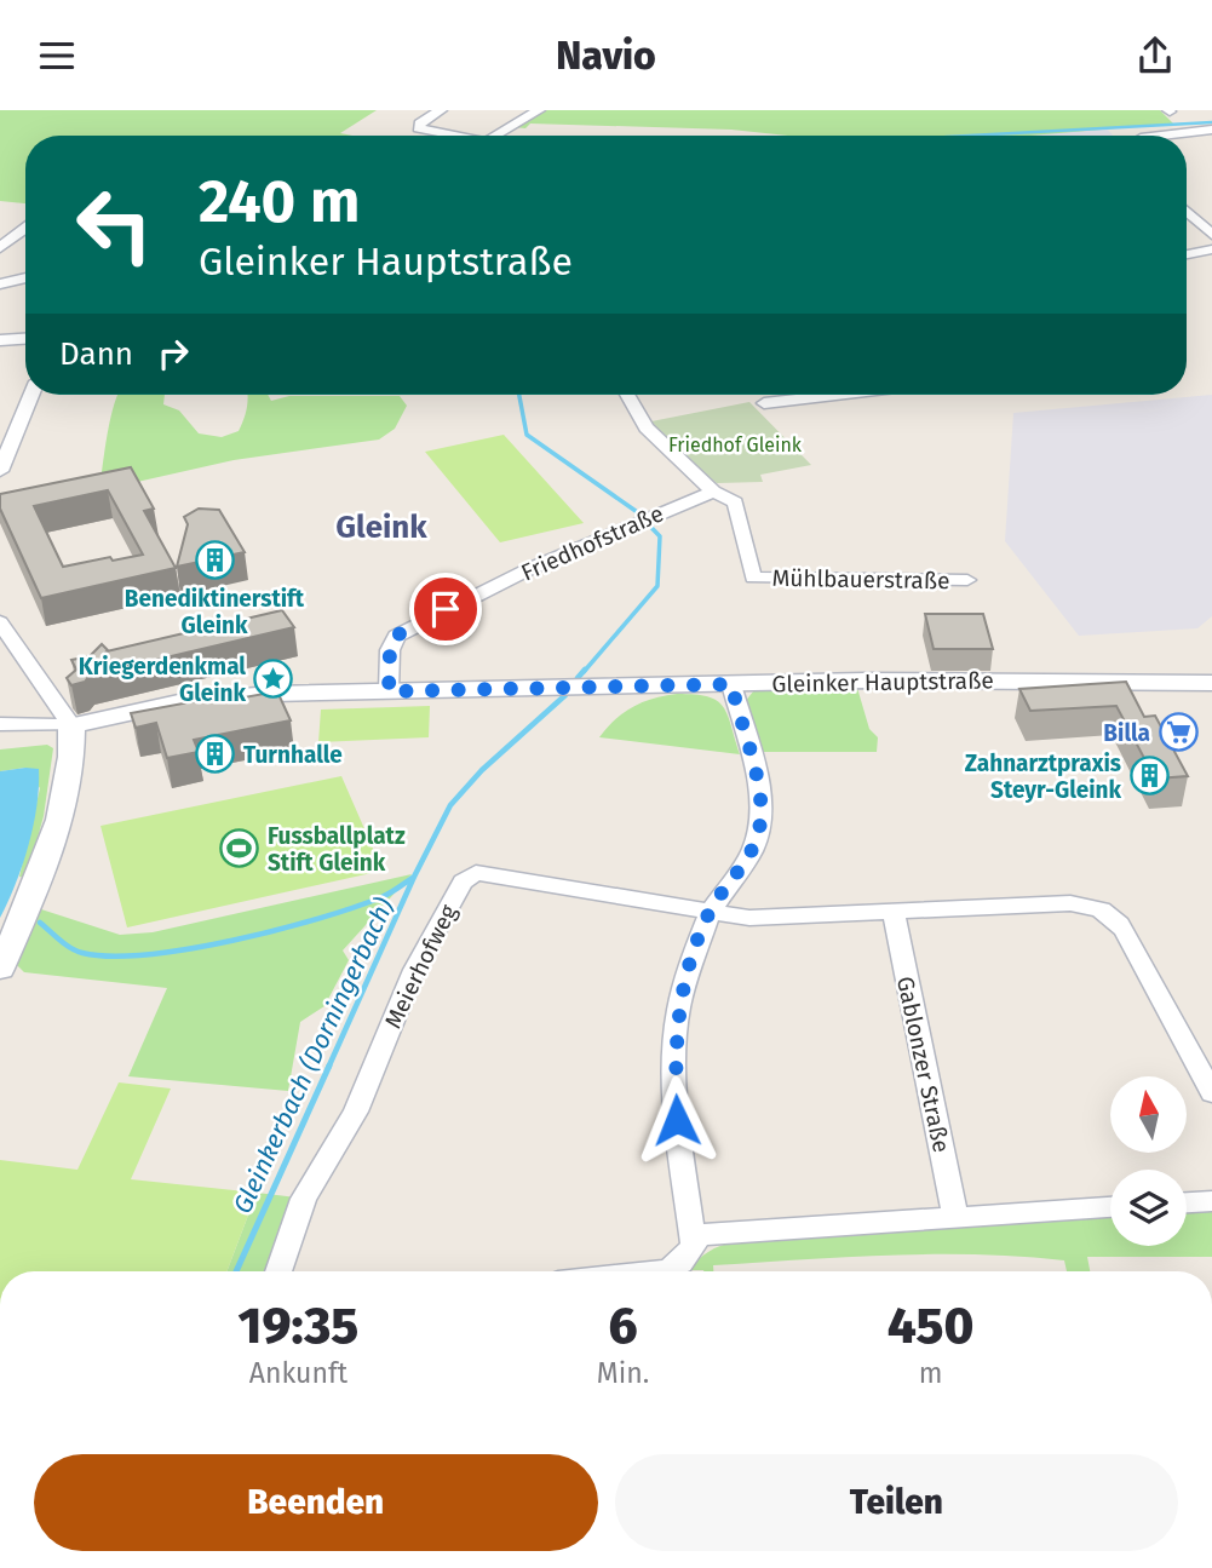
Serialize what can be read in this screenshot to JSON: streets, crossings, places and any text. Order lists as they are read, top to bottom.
{
  "streets": {
    "street": [
      "Friedhofstraße",
      "Mühlbauerstraße",
      "Gleinker Hauptstraße",
      "Meierhofweg",
      "Gablonzer Straße"
    ]
  },
  "crossings": [
    ["Friedhofstraße", "Mühlbauerstraße"],
    ["Friedhofstraße", "Gleinker Hauptstraße"]
  ],
  "districts": ["Gleink"],
  "water": ["Gleinkerbach (Dorningerbach)"],
  "parks": ["Friedhof Gleink"],
  "places": {
    "building": ["Benediktinerstift Gleink", "Turnhalle", "Zahnarztpraxis Steyr-Gleink"],
    "place": ["Kriegerdenkmal Gleink"],
    "supermarket": ["Billa"],
    "sports": ["Fussballplatz Stift Gleink"]
  },
  "north": "top",
  "page": {
    "header": "Navio",
    "turn": ["240 m", "Gleinker Hauptstraße"],
    "then": "Dann",
    "eta": [
      "19:35",
      "Ankunft",
      "6",
      "Min.",
      "450",
      "m"
    ],
    "buttons": ["Beenden", "Teilen"]
  }
}
